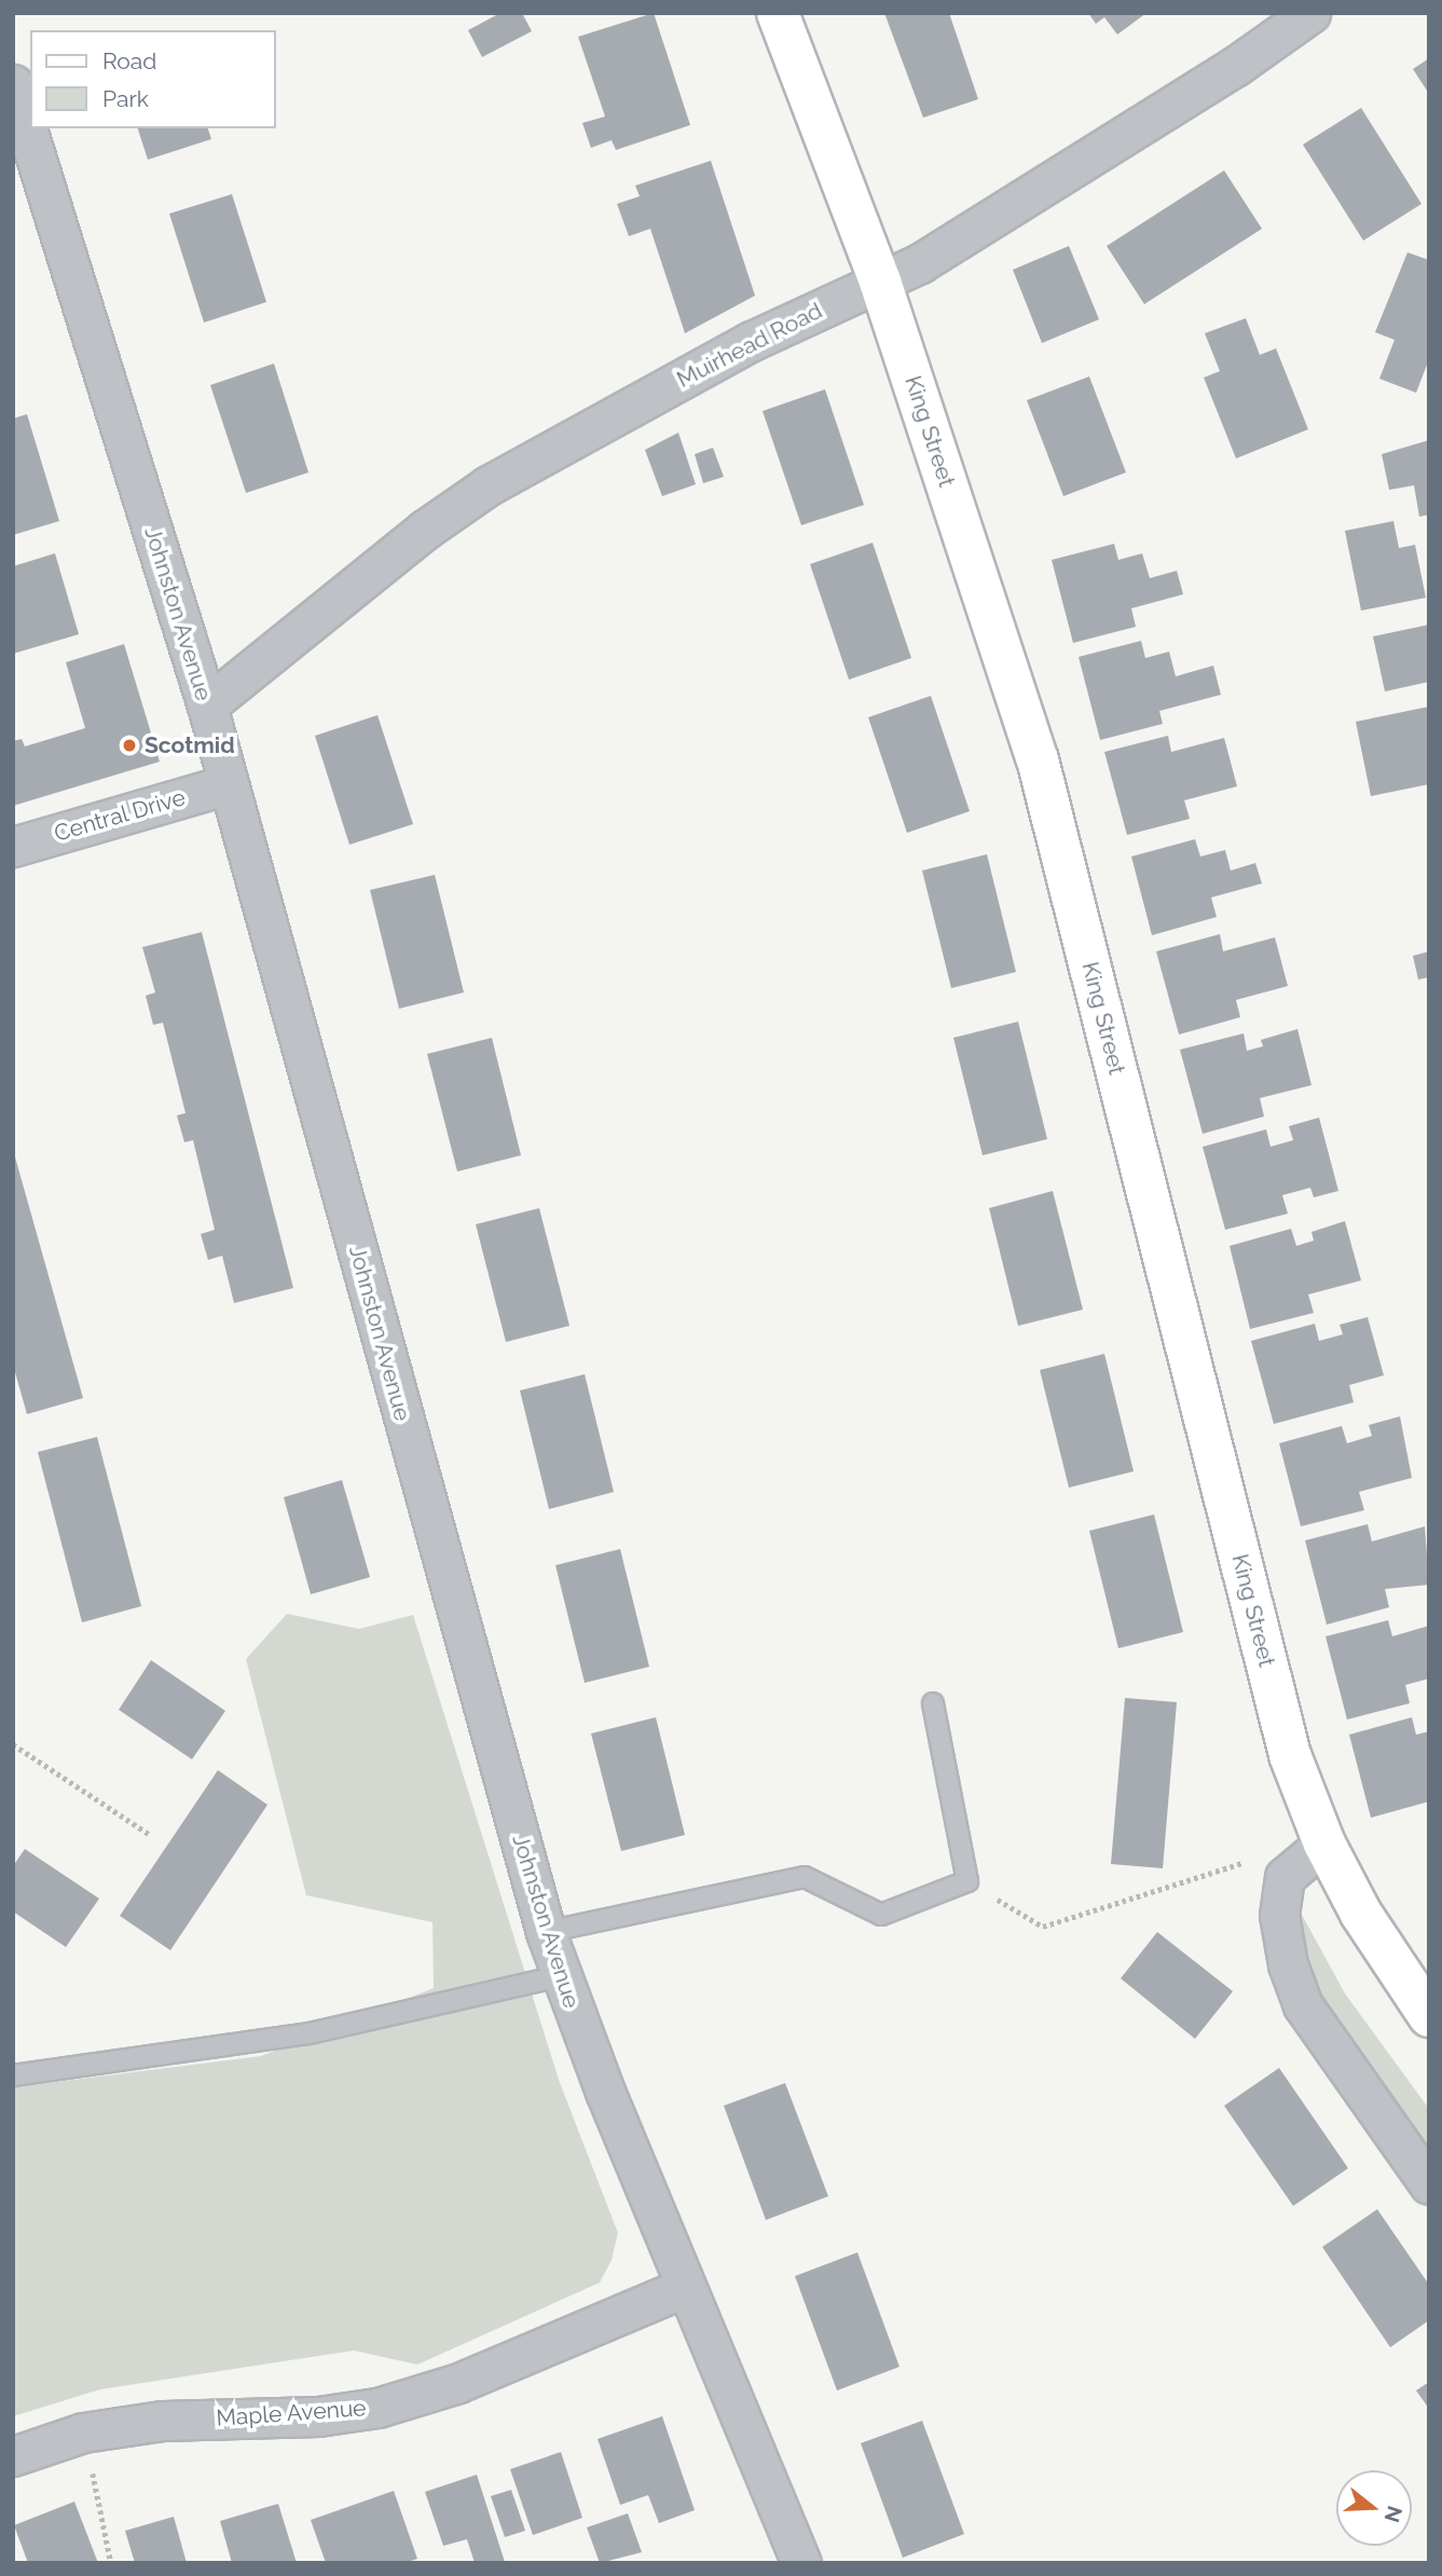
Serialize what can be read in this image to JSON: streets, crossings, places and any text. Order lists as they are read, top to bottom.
{
  "streets": {
    "main road": ["King Street"],
    "street": [
      "Muirhead Road",
      "Johnston Avenue",
      "Central Drive",
      "Maple Avenue"
    ]
  },
  "crossings": [
    ["Muirhead Road", "King Street"],
    ["Muirhead Road", "Johnston Avenue"],
    ["Johnston Avenue", "Central Drive"],
    ["Johnston Avenue", "Maple Avenue"]
  ],
  "places": ["Scotmid"],
  "legend": ["Road", "Park"],
  "north": "right"
}
